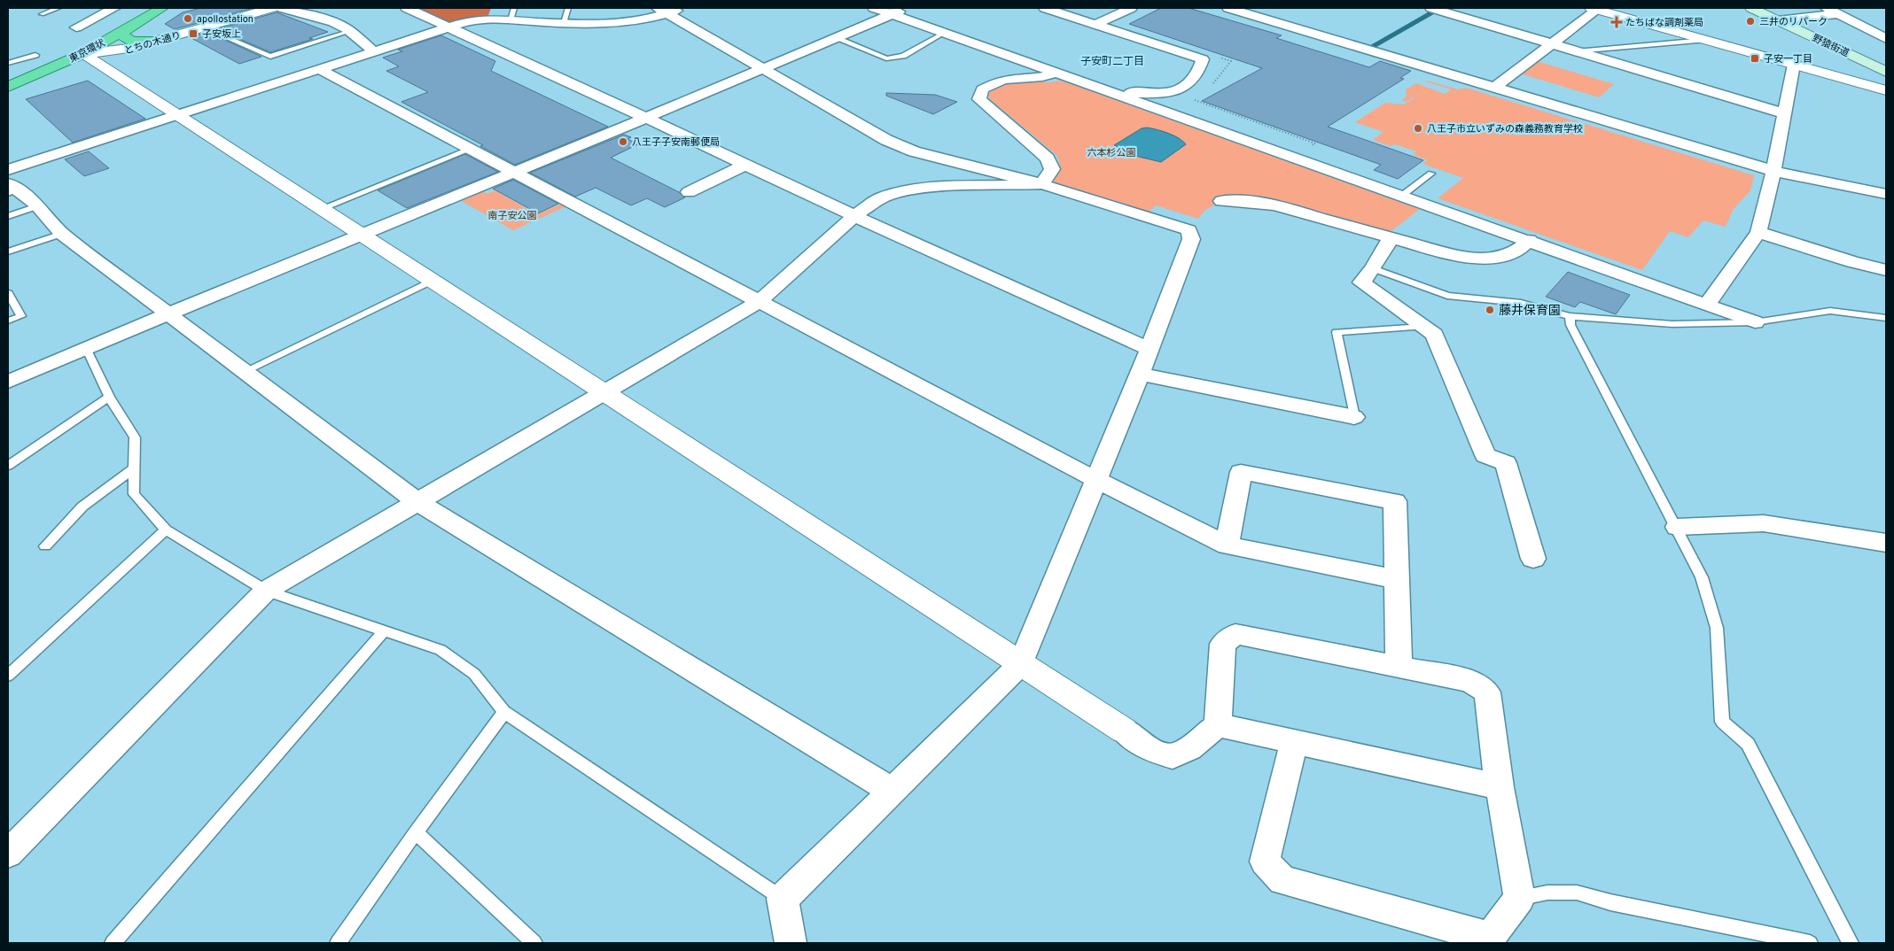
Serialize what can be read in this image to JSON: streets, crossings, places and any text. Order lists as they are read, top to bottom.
{
  "streets": {
    "highway": ["東京環状"],
    "main road": ["野猿街道"],
    "street": ["とちの木通り"]
  },
  "crossings": [
    ["とちの木通り", "東京環状"]
  ],
  "districts": ["子安町二丁目"],
  "parks": ["六本杉公園", "南子安公園"],
  "places": {
    "other": [
      "apollostation",
      "三井のリパーク",
      "八王子市立いずみの森義務教育学校",
      "八王子子安南郵便局",
      "藤井保育園"
    ],
    "health": ["たちばな調剤薬局"],
    "transit": ["子安坂上", "子安一丁目"]
  }
}
